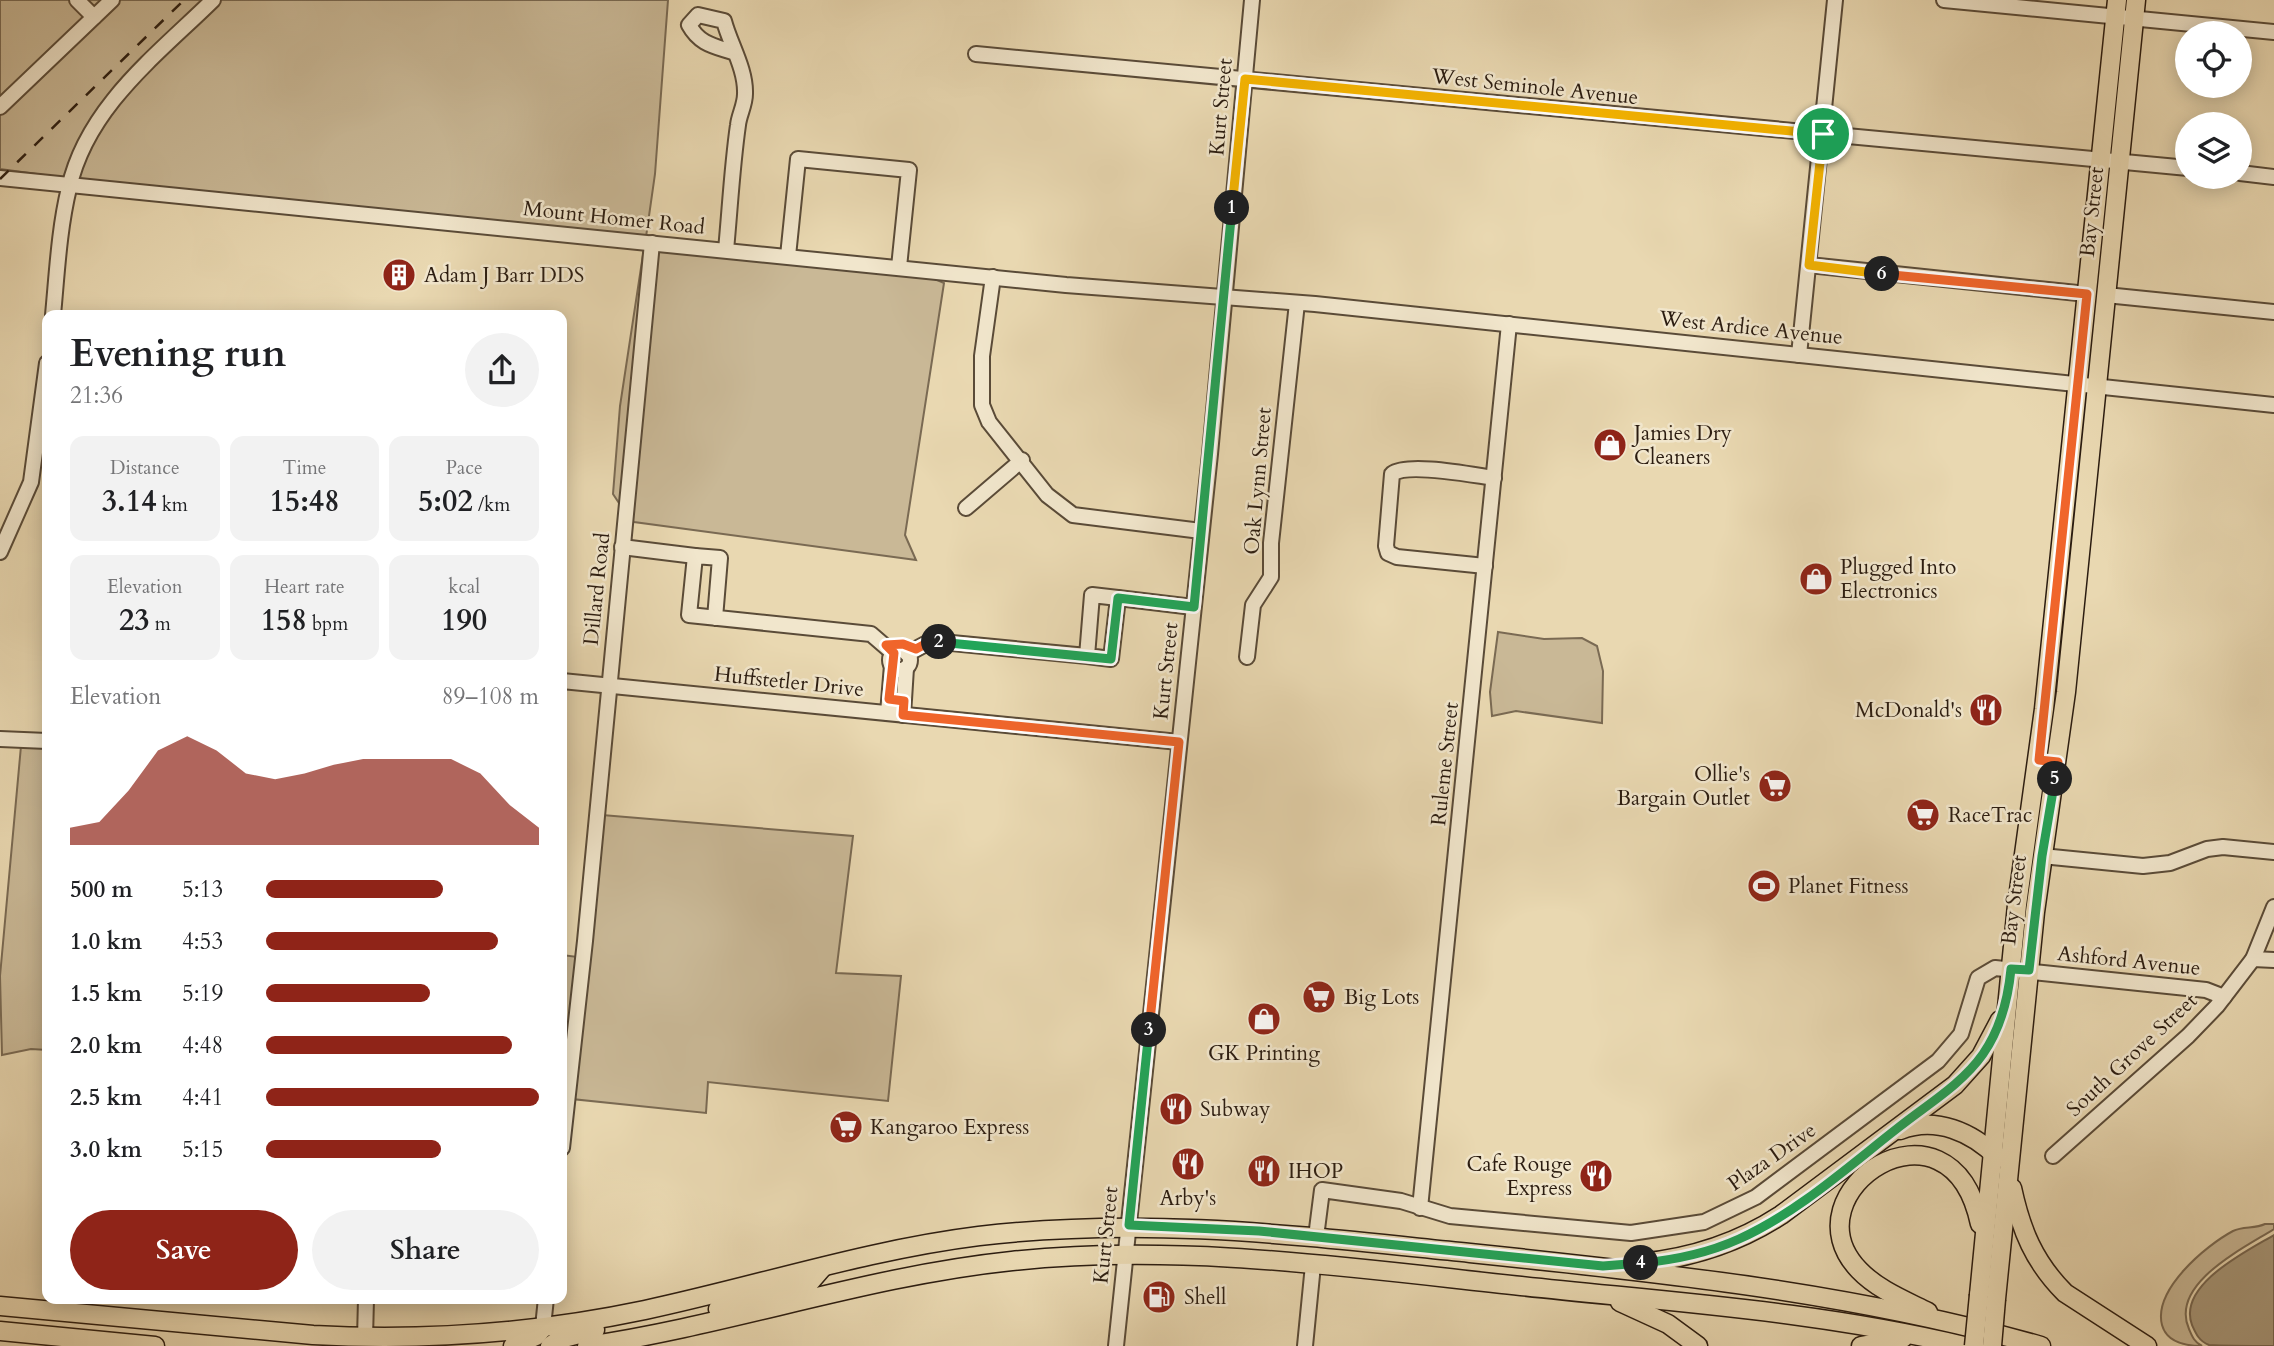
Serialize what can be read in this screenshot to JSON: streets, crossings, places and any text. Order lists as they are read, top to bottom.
{
  "streets": {
    "main road": ["Bay Street"],
    "street": [
      "West Seminole Avenue",
      "Kurt Street",
      "Mount Homer Road",
      "West Ardice Avenue",
      "Oak Lynn Street",
      "Dillard Road",
      "Huffstetler Drive",
      "Ruleme Street",
      "Ashford Avenue",
      "South Grove Street",
      "Plaza Drive"
    ]
  },
  "crossings": [
    ["West Seminole Avenue", "Kurt Street"],
    ["West Seminole Avenue", "Bay Street"],
    ["Kurt Street", "Mount Homer Road"],
    ["Kurt Street", "West Ardice Avenue"],
    ["Kurt Street", "Huffstetler Drive"],
    ["Bay Street", "West Ardice Avenue"],
    ["Bay Street", "Ashford Avenue"],
    ["Bay Street", "Plaza Drive"],
    ["Mount Homer Road", "West Ardice Avenue"],
    ["Mount Homer Road", "Dillard Road"],
    ["West Ardice Avenue", "Oak Lynn Street"],
    ["West Ardice Avenue", "Ruleme Street"],
    ["Dillard Road", "Huffstetler Drive"],
    ["Ruleme Street", "Plaza Drive"],
    ["Ashford Avenue", "South Grove Street"],
    ["Ashford Avenue", "Plaza Drive"]
  ],
  "places": {
    "building": ["Adam J Barr DDS"],
    "shop": ["Jamies Dry Cleaners", "Plugged Into Electronics", "GK Printing"],
    "restaurant": [
      "McDonald's",
      "Subway",
      "Arby's",
      "IHOP",
      "Cafe Rouge Express"
    ],
    "supermarket": [
      "Ollie's Bargain Outlet",
      "RaceTrac",
      "Big Lots",
      "Kangaroo Express"
    ],
    "sports": ["Planet Fitness"],
    "fuel station": ["Shell"]
  },
  "page": {
    "pins": [
      "1",
      "6",
      "2",
      "5",
      "3",
      "4"
    ],
    "heading": ["Evening run", "21:36"],
    "stats": [
      ["Distance", "3.14 km"],
      ["Time", "15:48"],
      ["Pace", "5:02 /km"],
      ["Elevation", "23 m"],
      ["Heart rate", "158 bpm"],
      ["kcal", "190"]
    ],
    "chart": ["Elevation", "89–108 m"],
    "list": [
      {
        "name": "500 m",
        "note": "5:13"
      },
      {
        "name": "1.0 km",
        "note": "4:53"
      },
      {
        "name": "1.5 km",
        "note": "5:19"
      },
      {
        "name": "2.0 km",
        "note": "4:48"
      },
      {
        "name": "2.5 km",
        "note": "4:41"
      },
      {
        "name": "3.0 km",
        "note": "5:15"
      }
    ],
    "buttons": ["Save", "Share"]
  }
}
